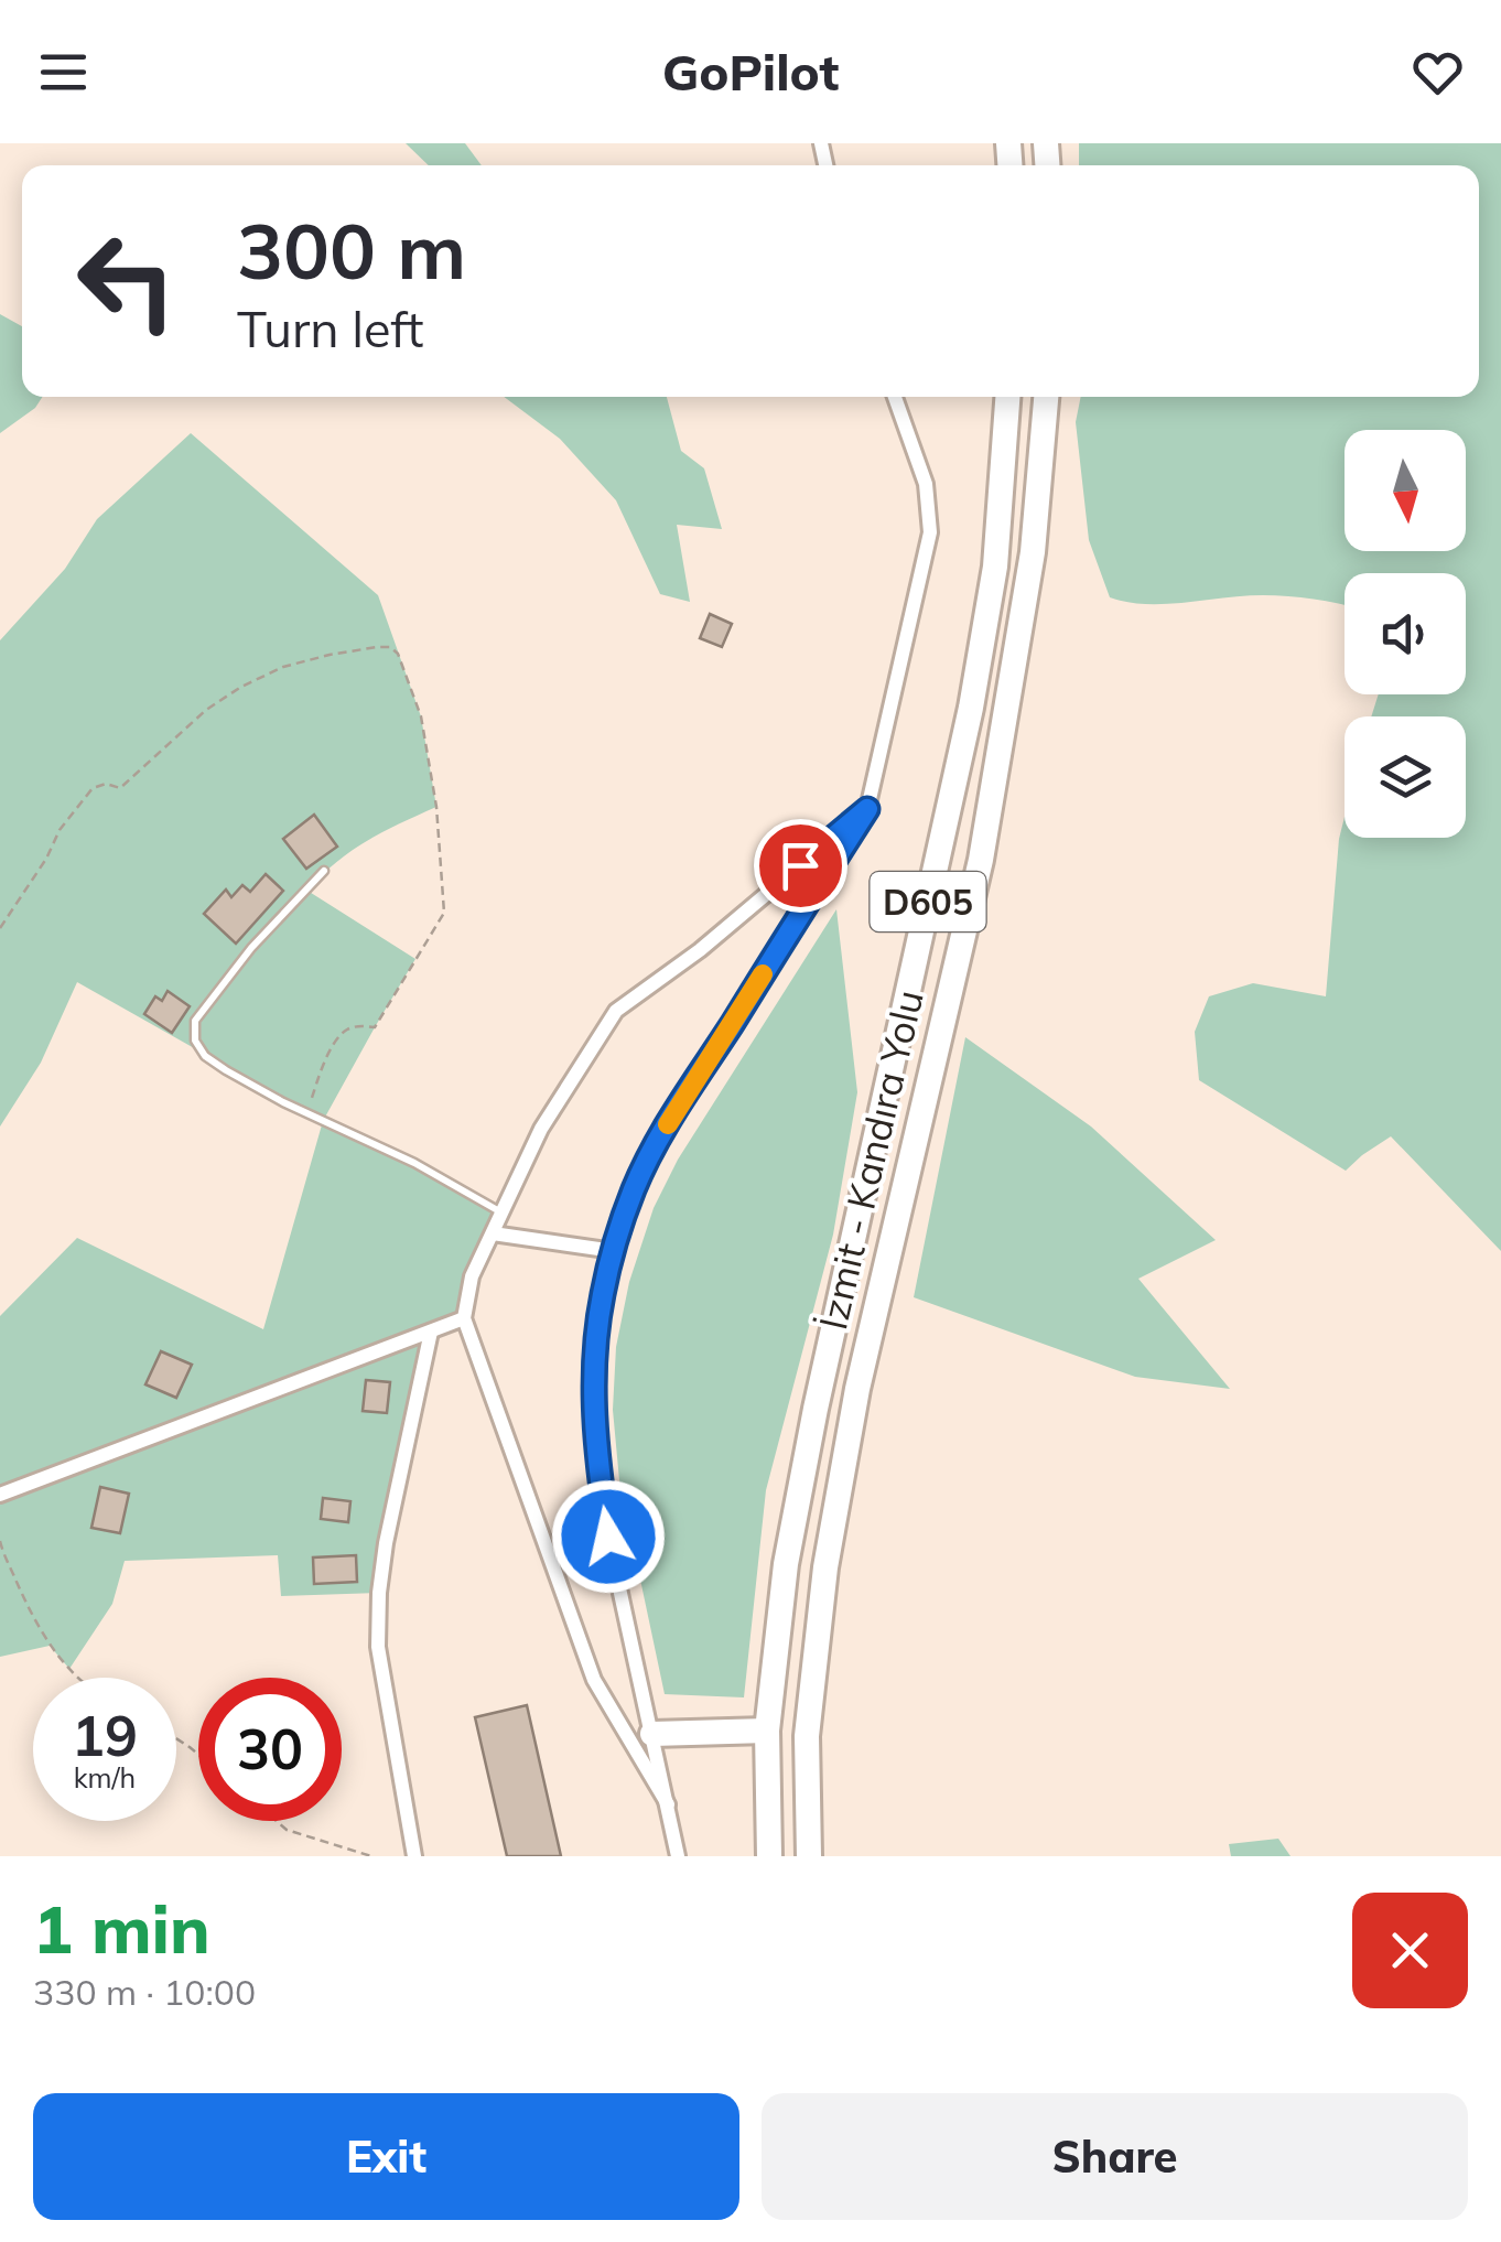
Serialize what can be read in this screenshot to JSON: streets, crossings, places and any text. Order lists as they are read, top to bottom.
{
  "streets": {
    "highway": ["D605", "İzmit - Kandıra Yolu"]
  },
  "crossings": [
    ["D605", "İzmit - Kandıra Yolu"]
  ],
  "north": "bottom",
  "page": {
    "header": "GoPilot",
    "turn": ["300 m", "Turn left"],
    "speed": "19 km/h",
    "limit": "30",
    "heading": ["1 min", "330 m · 10:00"],
    "buttons": ["Exit", "Share"]
  }
}
